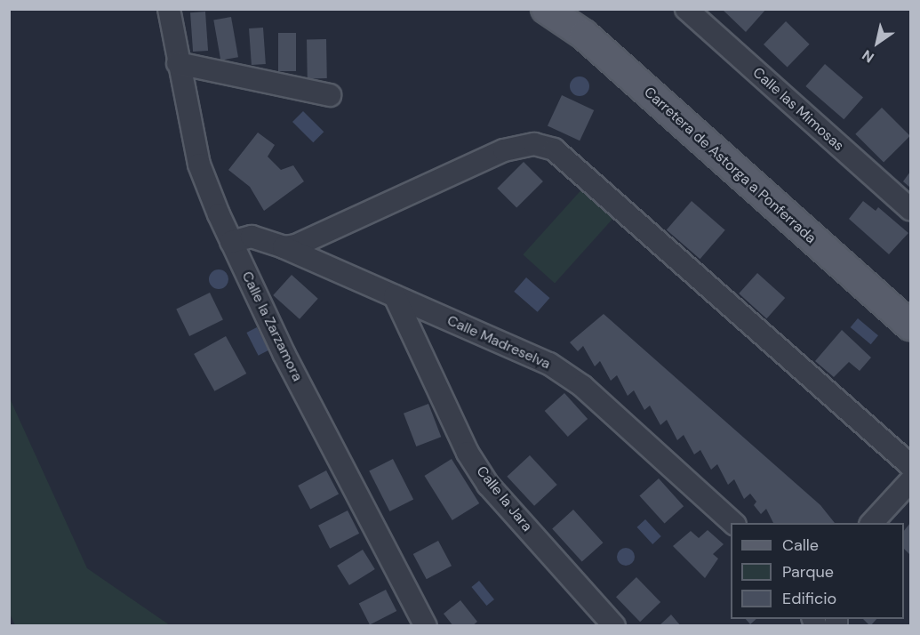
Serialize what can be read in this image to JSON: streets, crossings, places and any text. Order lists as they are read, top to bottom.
{
  "streets": {
    "main road": ["Carretera de Astorga a Ponferrada"],
    "street": [
      "Calle las Mimosas",
      "Calle la Zarzamora",
      "Calle Madreselva",
      "Calle la Jara"
    ]
  },
  "crossings": [
    ["Calle la Zarzamora", "Calle Madreselva"],
    ["Calle Madreselva", "Calle la Jara"]
  ],
  "legend": ["Calle", "Parque", "Edificio"],
  "north": "bottom left"
}
